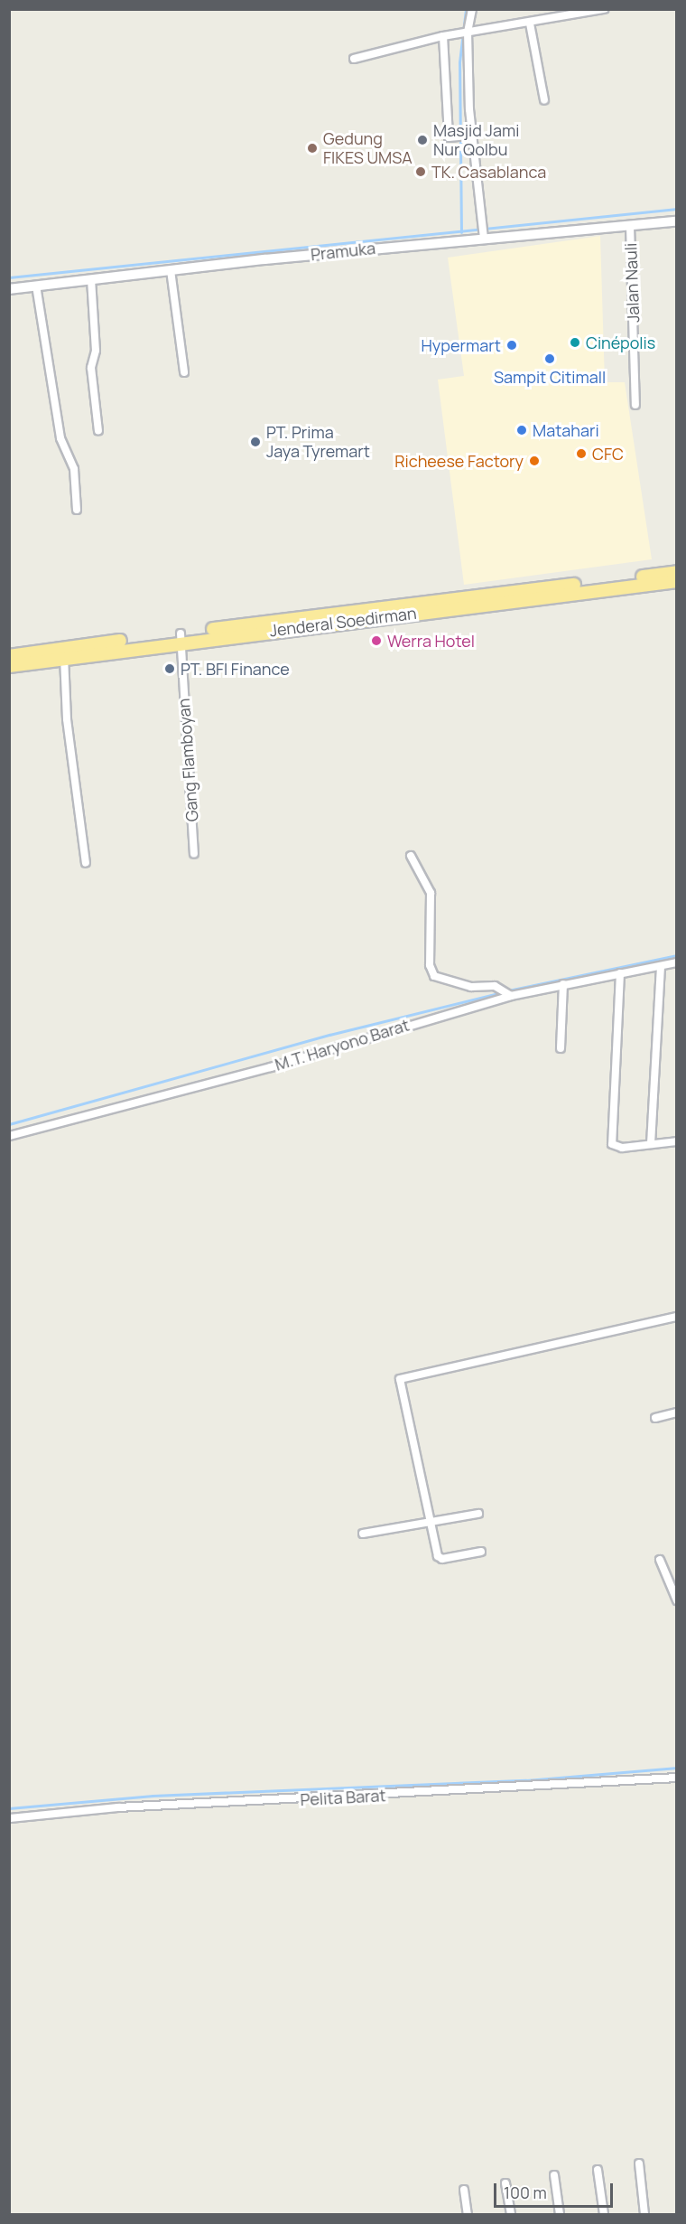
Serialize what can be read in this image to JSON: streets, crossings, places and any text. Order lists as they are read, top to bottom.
{
  "streets": {
    "highway": ["Jenderal Soedirman"],
    "street": [
      "Pramuka",
      "Jalan Nauli",
      "Gang Flamboyan",
      "M.T. Haryono Barat",
      "Pelita Barat"
    ]
  },
  "crossings": [
    ["Pramuka", "Jalan Nauli"],
    ["Jenderal Soedirman", "Gang Flamboyan"]
  ],
  "places": [
    "Masjid Jami Nur Qolbu",
    "Gedung FIKES UMSA",
    "TK. Casablanca",
    "Cinépolis",
    "Hypermart",
    "Sampit Citimall",
    "Matahari",
    "PT. Prima Jaya Tyremart",
    "CFC",
    "Richeese Factory",
    "Werra Hotel",
    "PT. BFI Finance"
  ],
  "scale_bar": "100 m"
}
